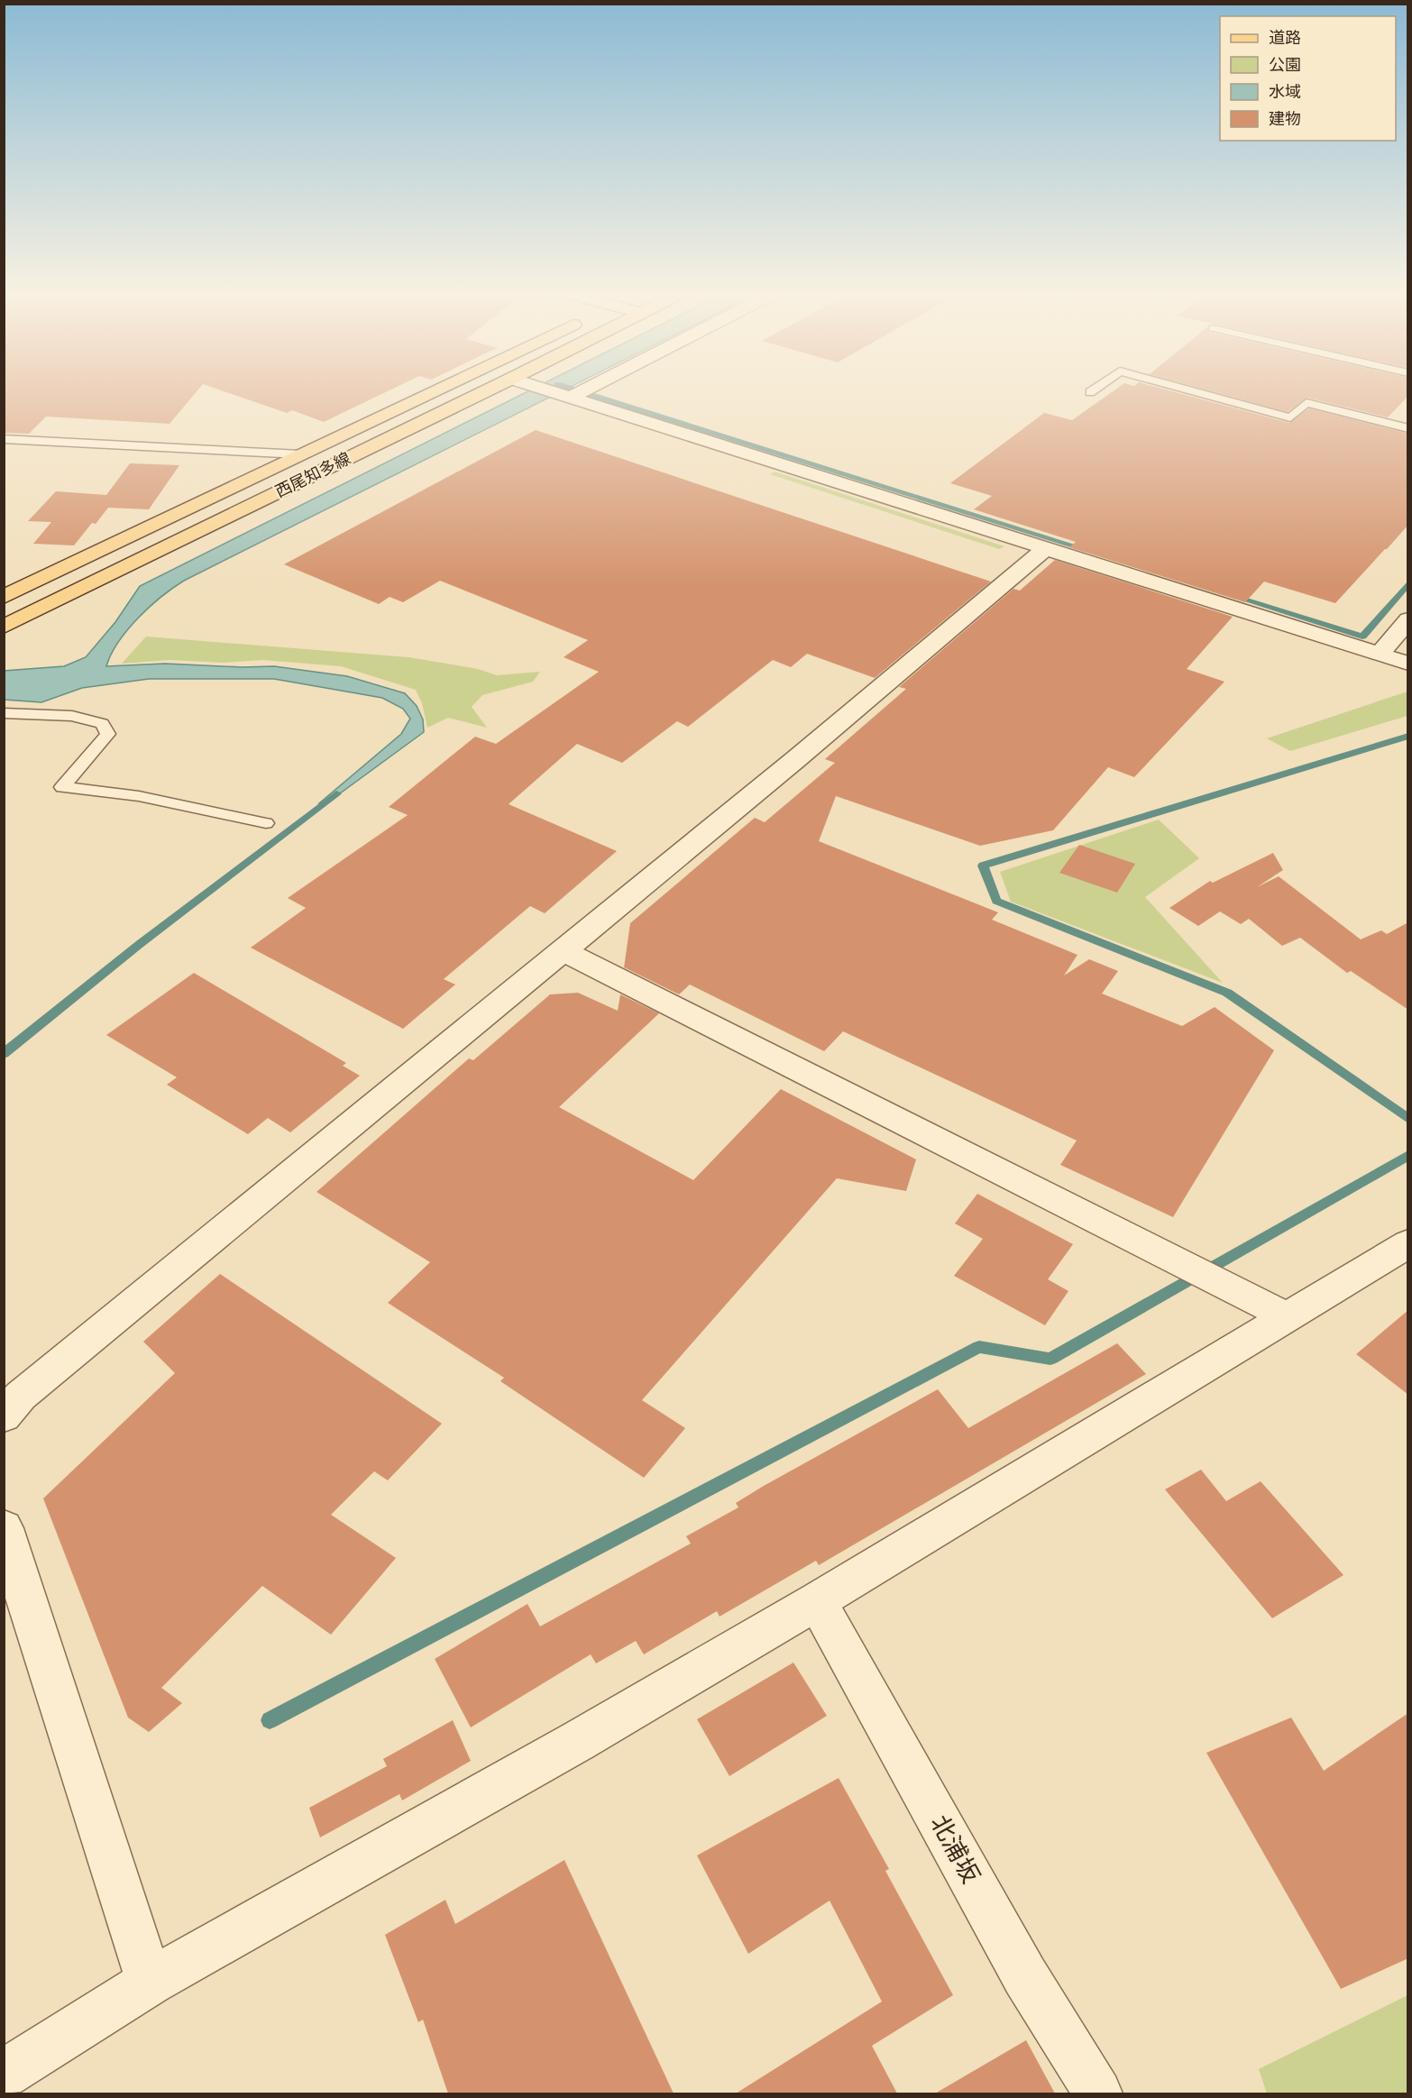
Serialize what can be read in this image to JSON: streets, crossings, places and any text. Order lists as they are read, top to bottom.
{
  "streets": {
    "main road": ["西尾知多線"],
    "street": ["北浦坂"]
  },
  "legend": [
    "道路",
    "公園",
    "水域",
    "建物"
  ]
}
